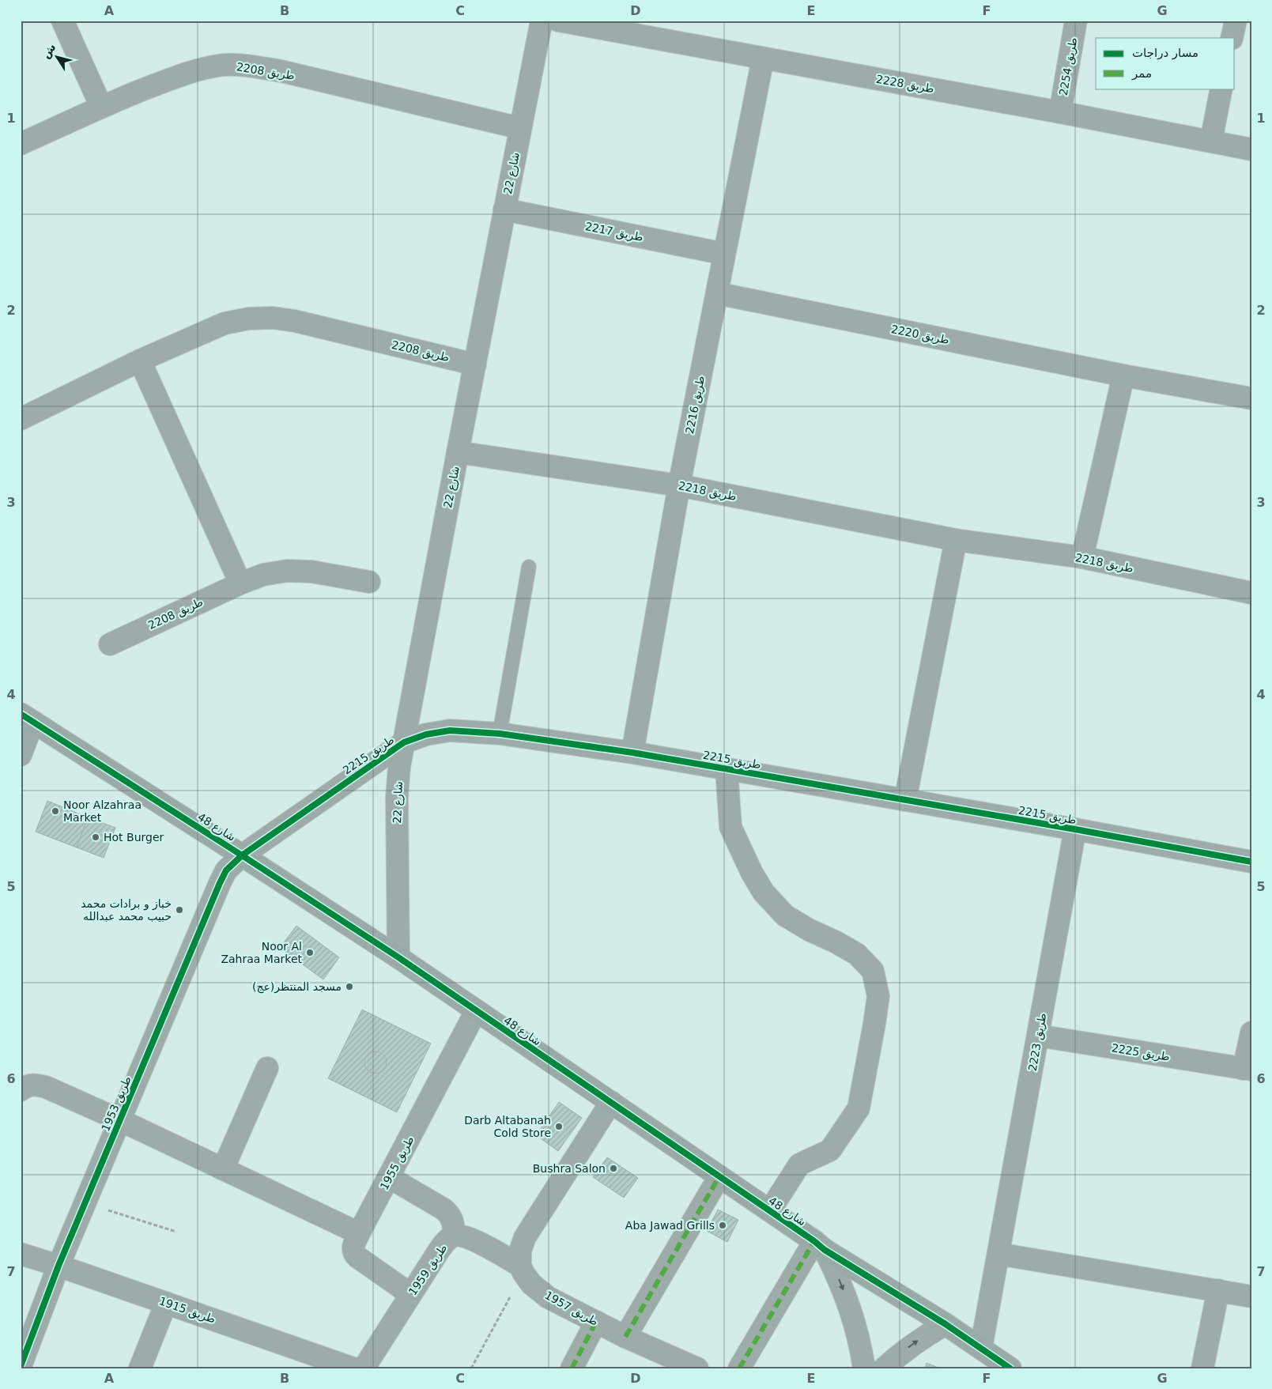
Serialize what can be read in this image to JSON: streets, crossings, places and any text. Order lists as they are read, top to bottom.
{
  "streets": {
    "street": [
      "طريق 2254",
      "طريق 2208",
      "طريق 2228",
      "شارع 22",
      "طريق 2217",
      "طريق 2220",
      "طريق 2216",
      "طريق 2218",
      "طريق 2215",
      "شارع 48",
      "طريق 2223",
      "طريق 2225",
      "طريق 1953",
      "طريق 1955",
      "طريق 1959",
      "طريق 1957",
      "طريق 1915"
    ]
  },
  "crossings": [
    ["طريق 2254", "طريق 2228"],
    ["طريق 2208", "شارع 22"],
    ["طريق 2228", "طريق 2216"],
    ["شارع 22", "طريق 2217"],
    ["شارع 22", "طريق 2218"],
    ["شارع 22", "طريق 2215"],
    ["شارع 22", "شارع 48"],
    ["طريق 2217", "طريق 2216"],
    ["طريق 2220", "طريق 2216"],
    ["طريق 2216", "طريق 2218"],
    ["طريق 2216", "طريق 2215"],
    ["طريق 2215", "شارع 48"],
    ["طريق 2215", "طريق 2223"],
    ["طريق 2215", "طريق 1953"],
    ["شارع 48", "طريق 2223"],
    ["شارع 48", "طريق 1953"],
    ["شارع 48", "طريق 1955"],
    ["طريق 2223", "طريق 2225"],
    ["طريق 1953", "طريق 1955"],
    ["طريق 1953", "طريق 1915"],
    ["طريق 1955", "طريق 1959"],
    ["طريق 1959", "طريق 1957"]
  ],
  "places": [
    "Noor Alzahraa Market",
    "Hot Burger",
    "خباز و برادات محمد حبيب محمد عبدالله",
    "Noor Al Zahraa Market",
    "مسجد المنتظر(عج)",
    "Darb Altabanah Cold Store",
    "Bushra Salon",
    "Aba Jawad Grills"
  ],
  "legend": ["مسار دراجات", "ممر"],
  "north": "top left",
  "grid": {
    "columns": [
      "A",
      "B",
      "C",
      "D",
      "E",
      "F",
      "G"
    ],
    "rows": [
      "1",
      "2",
      "3",
      "4",
      "5",
      "6",
      "7"
    ]
  }
}
